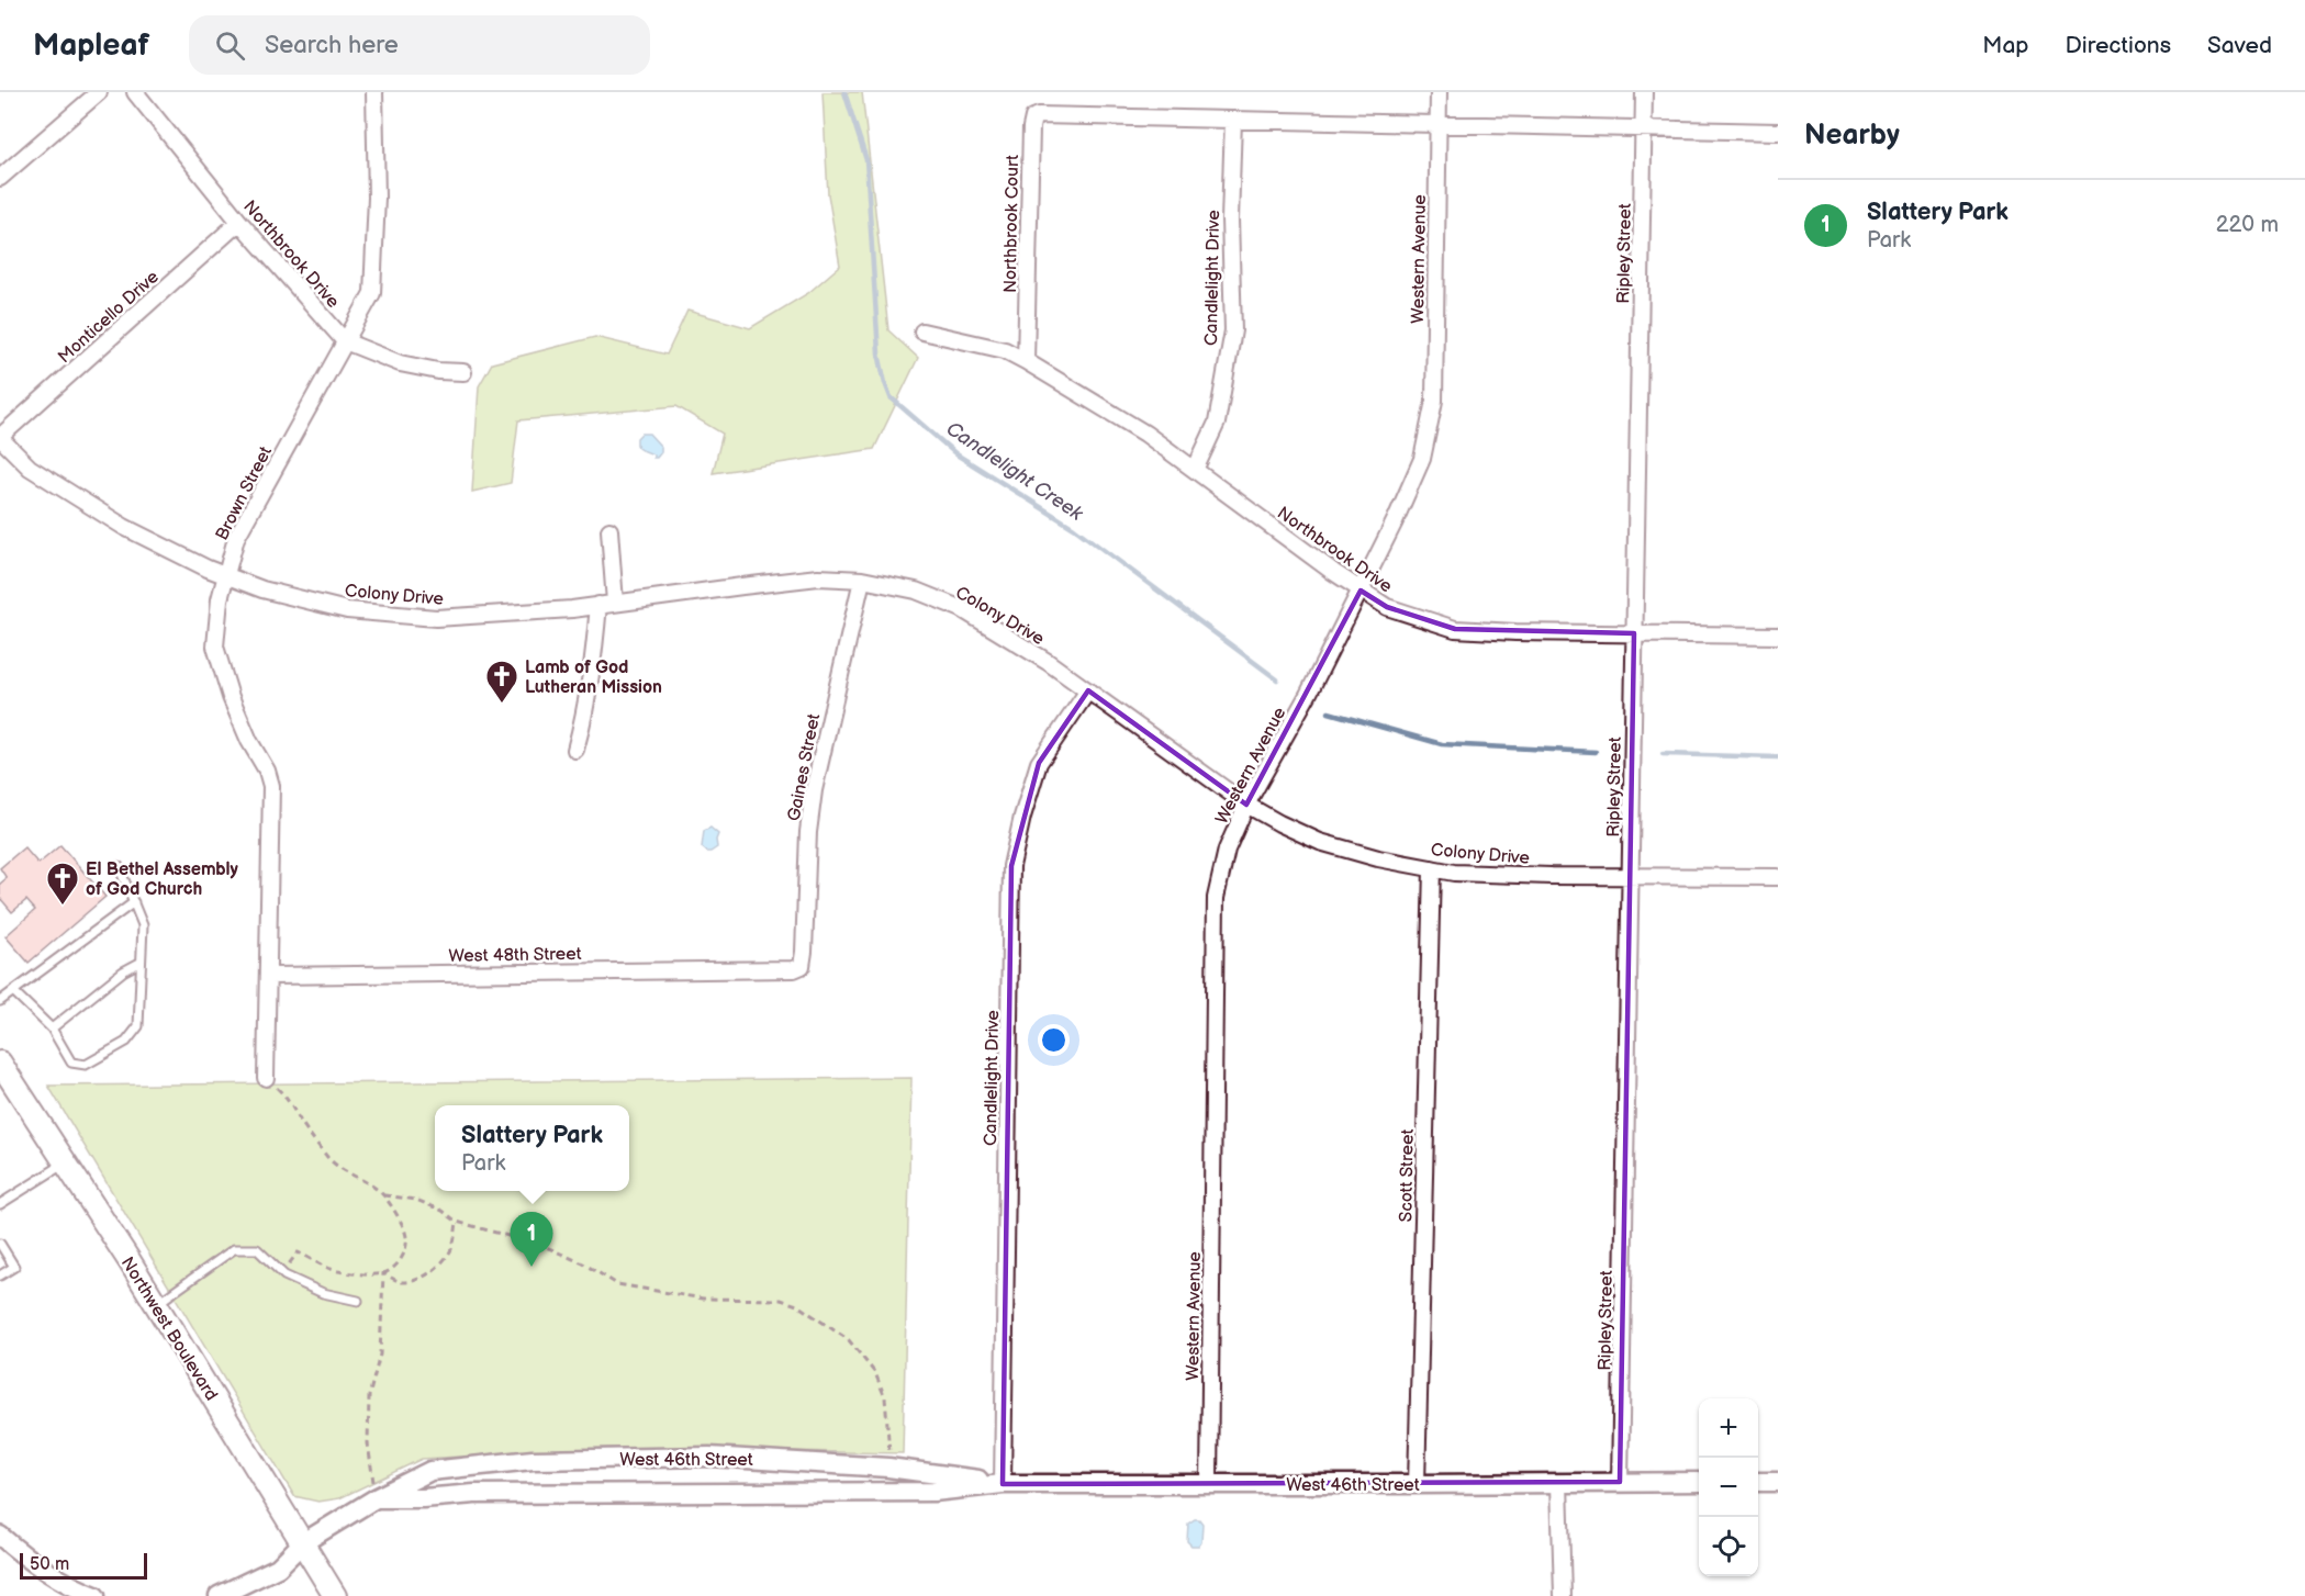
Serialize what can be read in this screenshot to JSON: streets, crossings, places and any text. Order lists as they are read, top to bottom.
{
  "streets": {
    "main road": ["Northwest Boulevard"],
    "street": [
      "Northbrook Court",
      "Northbrook Drive",
      "Ripley Street",
      "Western Avenue",
      "Candlelight Drive",
      "Monticello Drive",
      "Brown Street",
      "Colony Drive",
      "Gaines Street",
      "West 48th Street",
      "Scott Street",
      "West 46th Street"
    ]
  },
  "crossings": [
    ["Northbrook Court", "Northbrook Drive"],
    ["Northbrook Court", "Candlelight Drive"],
    ["Northbrook Drive", "Ripley Street"],
    ["Northbrook Drive", "Western Avenue"],
    ["Northbrook Drive", "Candlelight Drive"],
    ["Northbrook Drive", "Monticello Drive"],
    ["Northbrook Drive", "Brown Street"],
    ["Ripley Street", "Colony Drive"],
    ["Ripley Street", "West 46th Street"],
    ["Western Avenue", "Colony Drive"],
    ["Western Avenue", "West 46th Street"],
    ["Candlelight Drive", "Colony Drive"],
    ["Candlelight Drive", "West 46th Street"],
    ["Monticello Drive", "Colony Drive"],
    ["Brown Street", "Colony Drive"],
    ["Brown Street", "West 48th Street"],
    ["Colony Drive", "Gaines Street"],
    ["Colony Drive", "Scott Street"],
    ["Gaines Street", "West 48th Street"],
    ["Scott Street", "West 46th Street"],
    ["Northwest Boulevard", "West 46th Street"]
  ],
  "water": ["Candlelight Creek"],
  "places": {
    "church": ["Lamb of God Lutheran Mission", "El Bethel Assembly of God Church"]
  },
  "scale_bar": "50 m",
  "page": {
    "header": "Mapleaf",
    "search": "Search here",
    "nav": ["Map", "Directions", "Saved"],
    "heading": "Nearby",
    "list": [
      {
        "mark": "1",
        "name": "Slattery Park",
        "note": "Park",
        "value": "220 m"
      }
    ],
    "popup": ["Slattery Park", "Park"],
    "pins": "1",
    "map_buttons": ["+", "−"],
    "scale": "50 m"
  }
}
